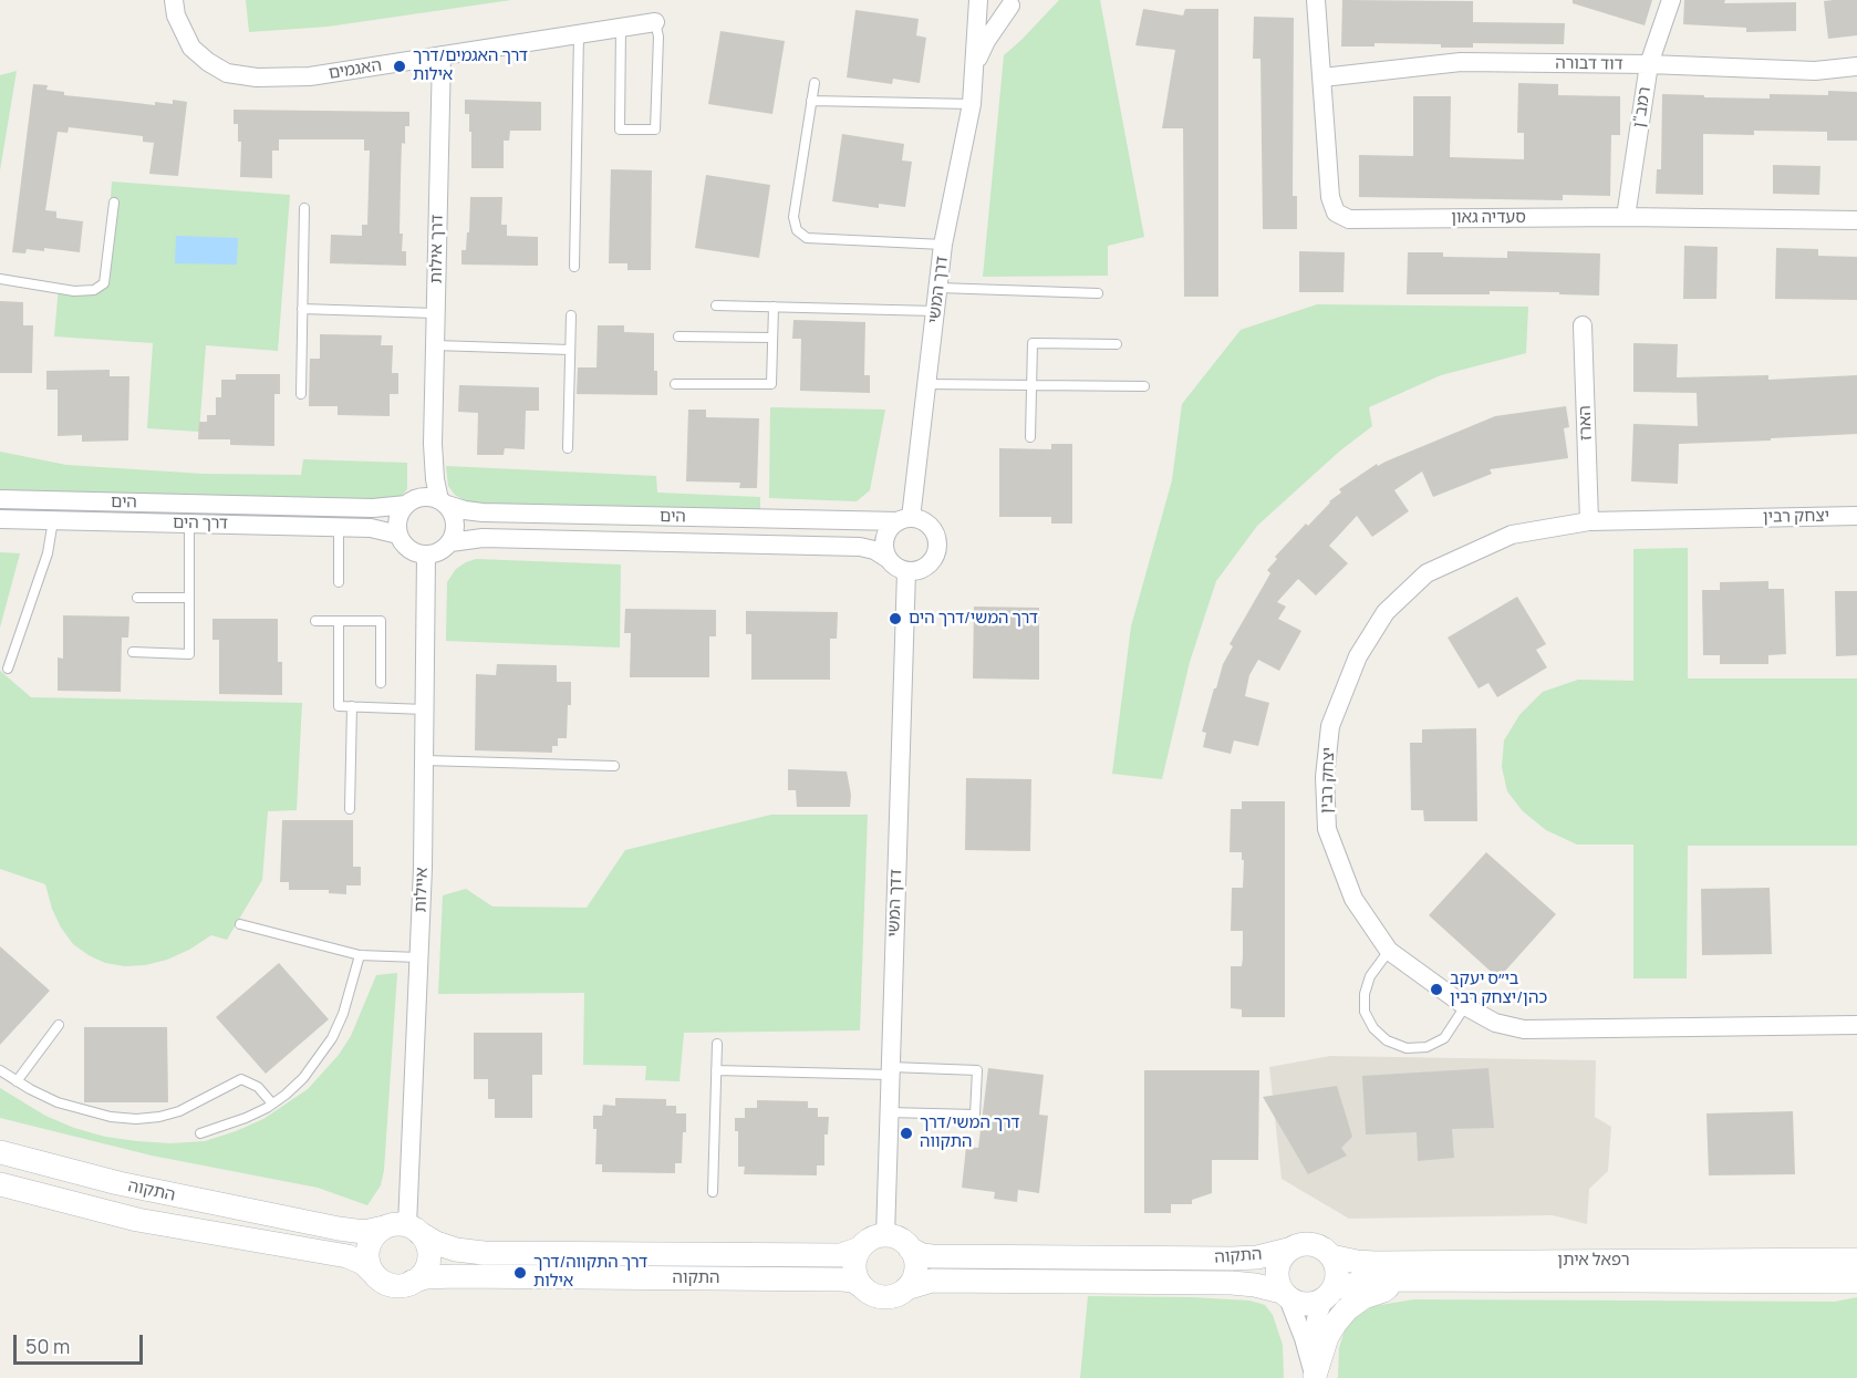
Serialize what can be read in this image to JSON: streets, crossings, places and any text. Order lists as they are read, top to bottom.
{
  "streets": {
    "street": [
      "דוד דבורה",
      "האגמים",
      "רמב\"ן",
      "סעדיה גאון",
      "דרך אילות",
      "דרך המשי",
      "הארז",
      "הים",
      "יצחק רבין",
      "דרך הים",
      "איילות",
      "דדך המשי",
      "התקוה",
      "רפאל איתן"
    ]
  },
  "crossings": [
    ["דוד דבורה", "רמב\"ן"],
    ["דוד דבורה", "סעדיה גאון"],
    ["האגמים", "דרך אילות"],
    ["רמב\"ן", "סעדיה גאון"],
    ["דרך המשי", "הים"],
    ["דרך המשי", "דדך המשי"],
    ["הארז", "יצחק רבין"],
    ["הים", "דרך הים"],
    ["הים", "איילות"],
    ["הים", "דדך המשי"],
    ["דרך הים", "איילות"],
    ["איילות", "התקוה"],
    ["דדך המשי", "התקוה"],
    ["התקוה", "רפאל איתן"]
  ],
  "places": [
    "דרך האגמים/דרך אילות",
    "דרך המשי/דרך הים",
    "בי״ס יעקב כהן/יצחק רבין",
    "דרך המשי/דרך התקווה",
    "דרך התקווה/דרך אילות"
  ],
  "scale_bar": "50 m"
}
